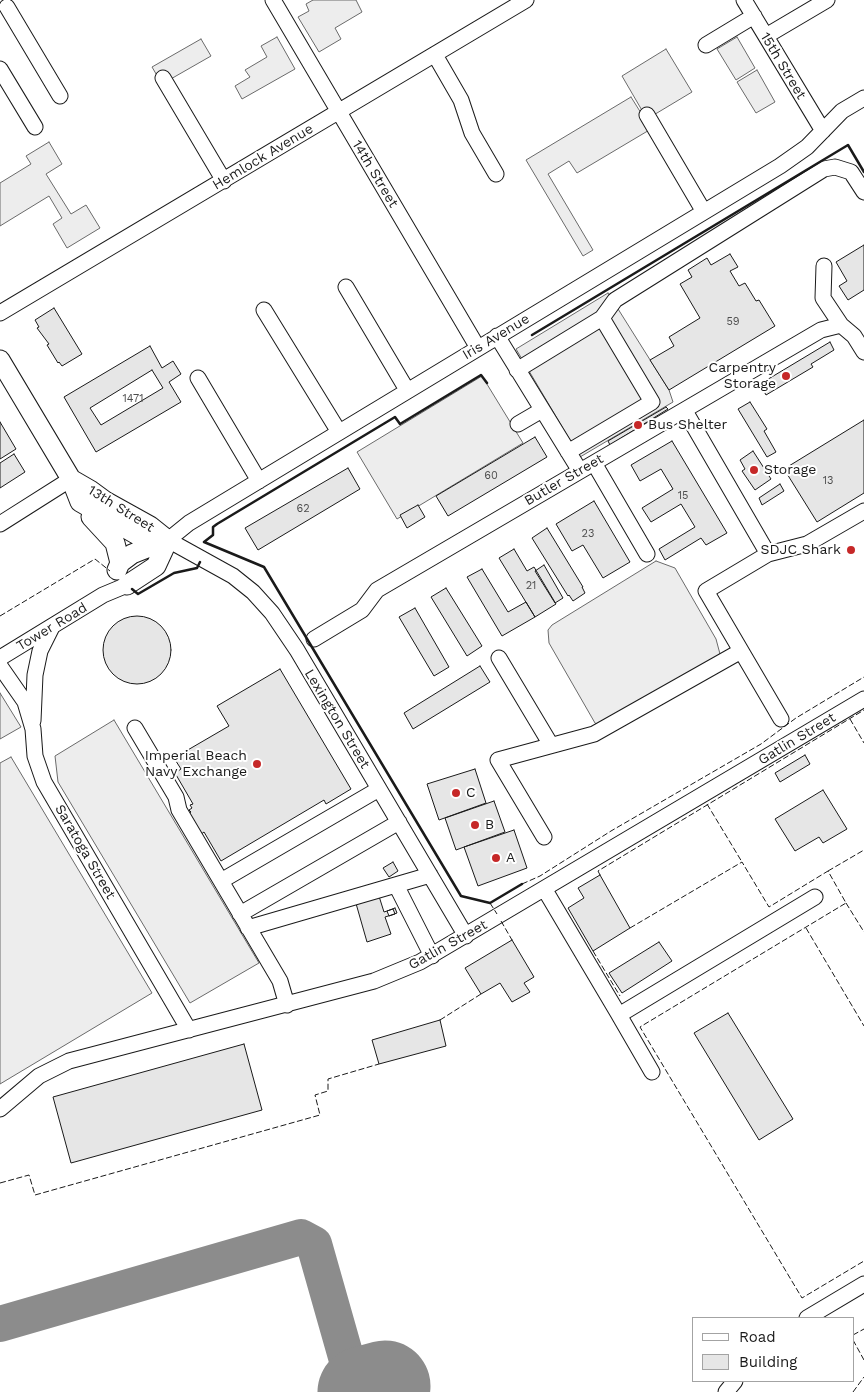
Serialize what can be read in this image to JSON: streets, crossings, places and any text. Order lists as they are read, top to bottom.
{
  "streets": {
    "main road": ["13th Street", "Tower Road"],
    "street": [
      "15th Street",
      "Hemlock Avenue",
      "14th Street",
      "Iris Avenue",
      "Butler Street",
      "Lexington Street",
      "Gatlin Street",
      "Saratoga Street"
    ]
  },
  "crossings": [
    ["15th Street", "Iris Avenue"],
    ["Hemlock Avenue", "14th Street"],
    ["14th Street", "Iris Avenue"],
    ["Iris Avenue", "13th Street"],
    ["Iris Avenue", "Tower Road"],
    ["Iris Avenue", "Lexington Street"],
    ["13th Street", "Tower Road"],
    ["13th Street", "Lexington Street"],
    ["Tower Road", "Lexington Street"],
    ["Lexington Street", "Gatlin Street"],
    ["Gatlin Street", "Saratoga Street"]
  ],
  "places": [
    "Carpentry Storage",
    "Bus Shelter",
    "Storage",
    "SDJC Shark",
    "Imperial Beach Navy Exchange",
    "C",
    "B",
    "A"
  ],
  "house_numbers": [
    "59",
    "1471",
    "60",
    "13",
    "15",
    "62",
    "23",
    "21"
  ],
  "legend": ["Road", "Building"]
}
